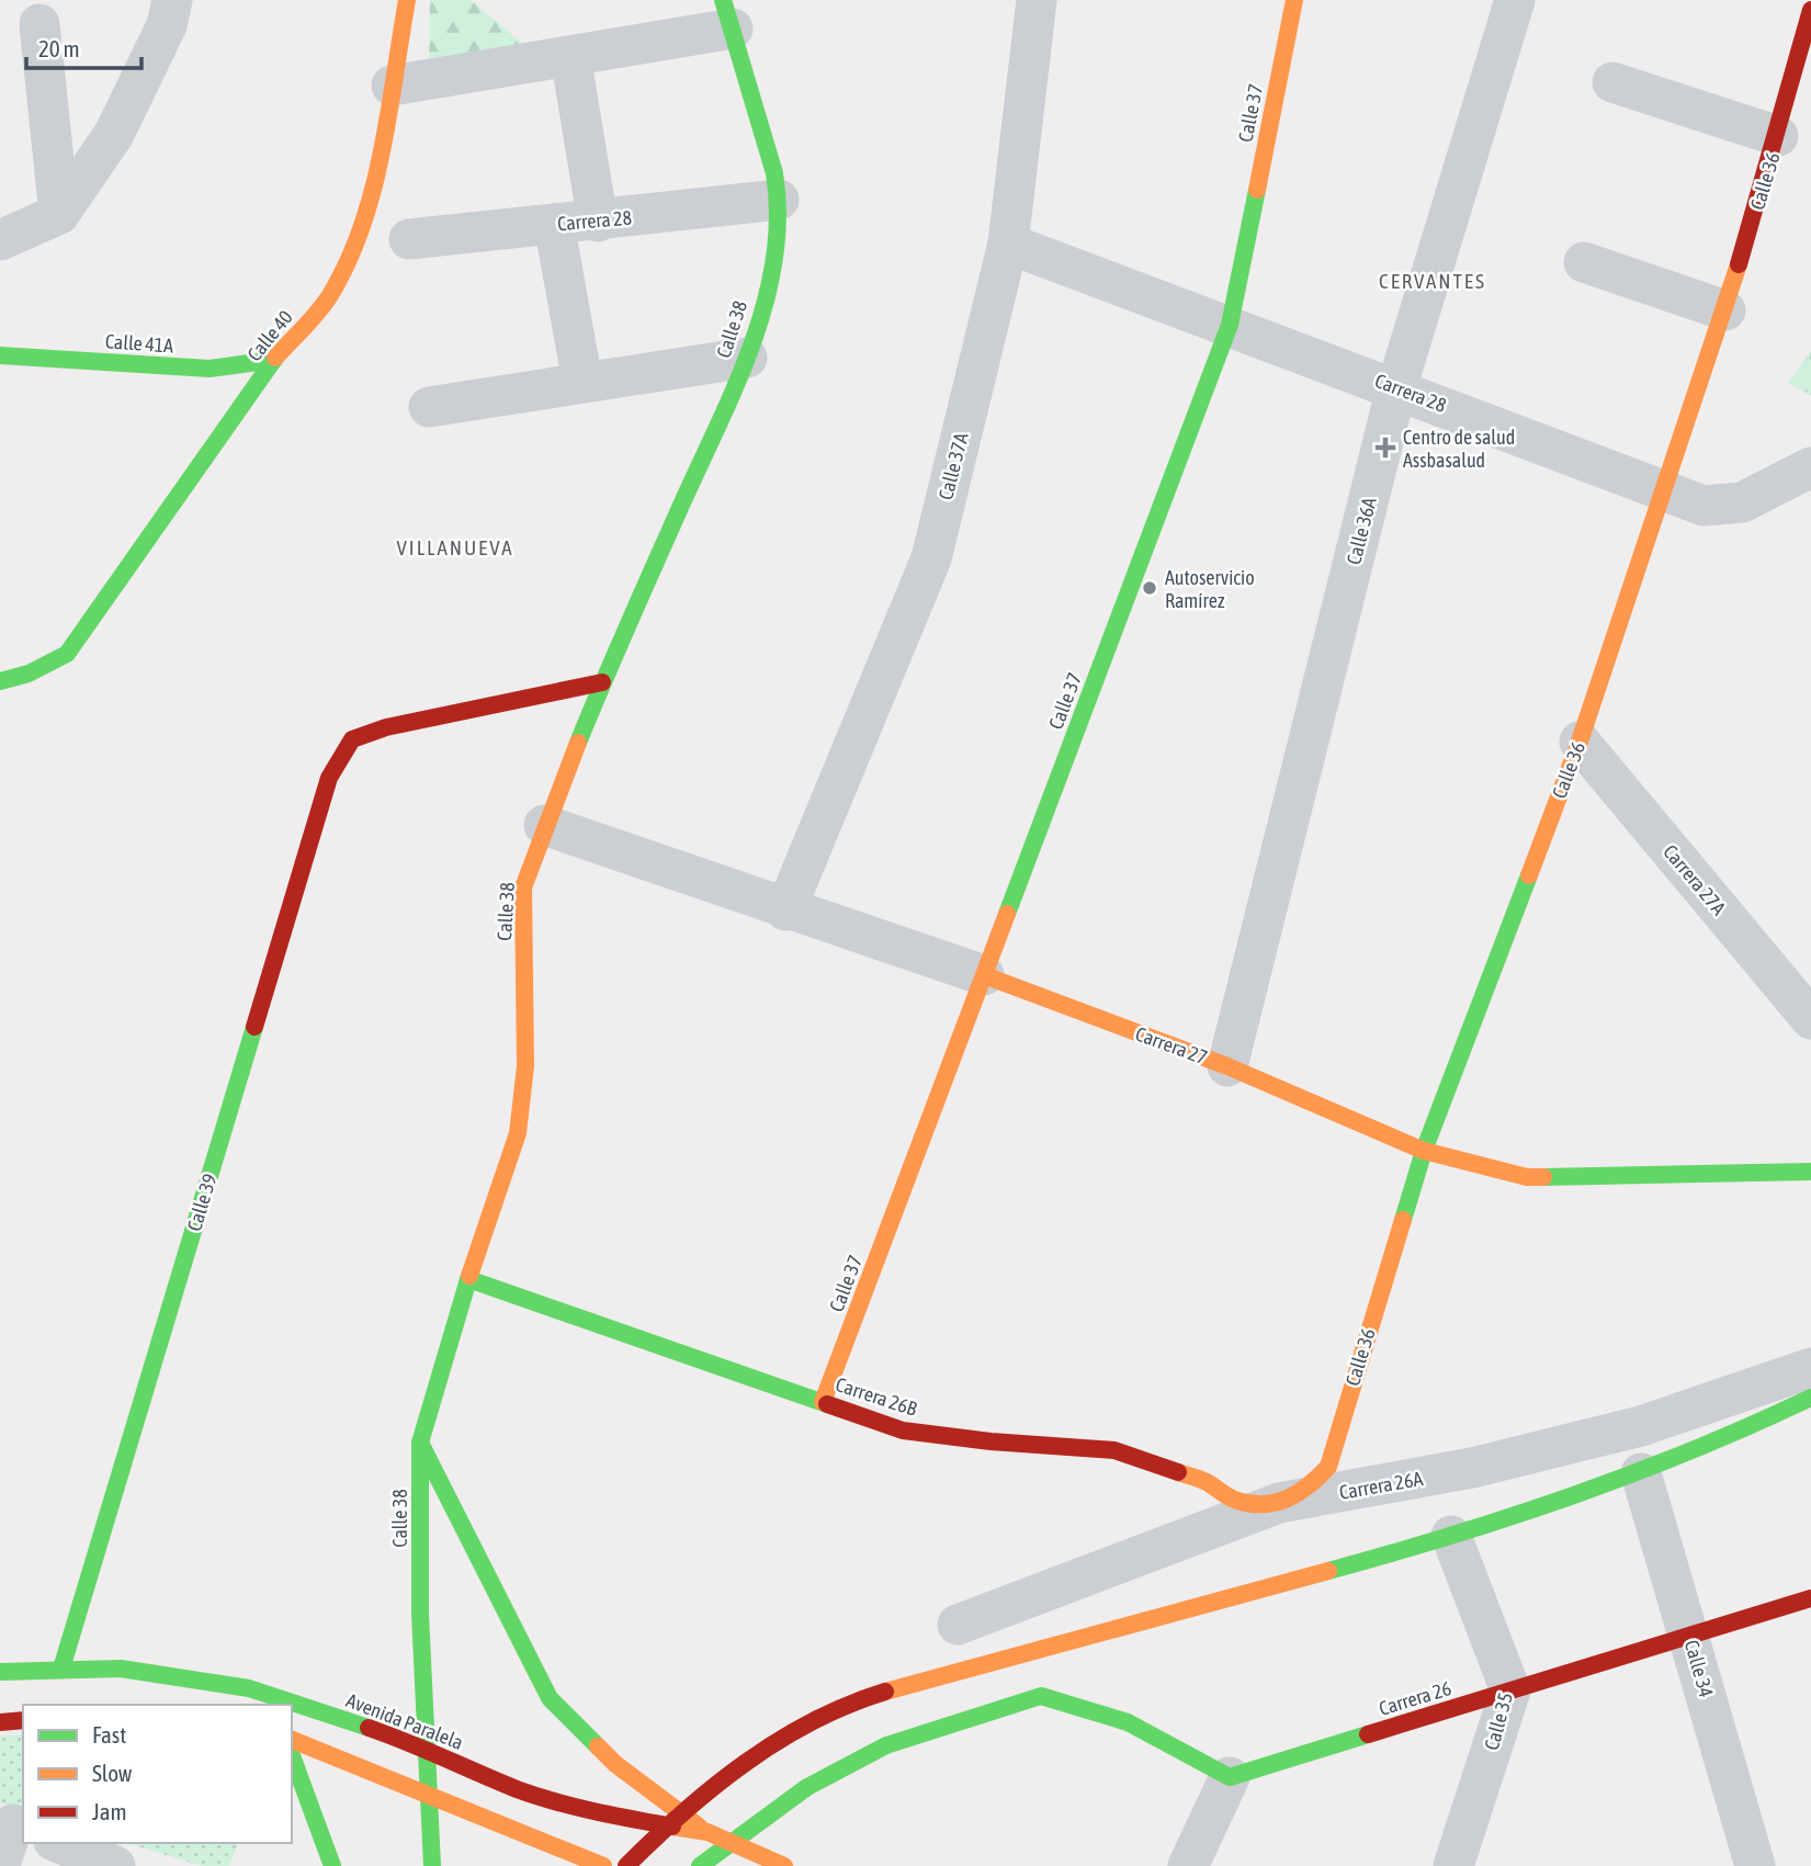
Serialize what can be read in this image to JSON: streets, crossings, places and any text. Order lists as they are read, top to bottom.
{
  "streets": {
    "street": [
      "Calle 37",
      "Calle 36",
      "Carrera 28",
      "Calle 38",
      "Calle 40",
      "Calle 41A",
      "Calle 37A",
      "Calle 36A",
      "Carrera 27A",
      "Carrera 27",
      "Calle 39",
      "Carrera 26B",
      "Carrera 26A",
      "Calle 34",
      "Carrera 26",
      "Avenida Paralela",
      "Calle 35"
    ]
  },
  "crossings": [
    ["Calle 37", "Carrera 28"],
    ["Calle 37", "Carrera 27"],
    ["Calle 37", "Carrera 26B"],
    ["Calle 36", "Carrera 28"],
    ["Calle 36", "Carrera 27A"],
    ["Calle 36", "Carrera 27"],
    ["Calle 36", "Carrera 26B"],
    ["Calle 36", "Carrera 26A"],
    ["Carrera 28", "Calle 38"],
    ["Carrera 28", "Calle 37A"],
    ["Carrera 28", "Calle 36A"],
    ["Calle 38", "Carrera 27"],
    ["Calle 38", "Calle 39"],
    ["Calle 38", "Carrera 26B"],
    ["Calle 40", "Calle 41A"],
    ["Calle 37A", "Carrera 27"],
    ["Calle 36A", "Carrera 27"],
    ["Calle 39", "Avenida Paralela"],
    ["Carrera 26B", "Carrera 26A"],
    ["Calle 34", "Carrera 26"],
    ["Carrera 26", "Calle 35"]
  ],
  "districts": ["CERVANTES", "VILLANUEVA"],
  "places": {
    "health": ["Centro de salud Assbasalud"],
    "other": ["Autoservicio Ramírez"]
  },
  "legend": ["Fast", "Slow", "Jam"],
  "scale_bar": "20 m"
}
